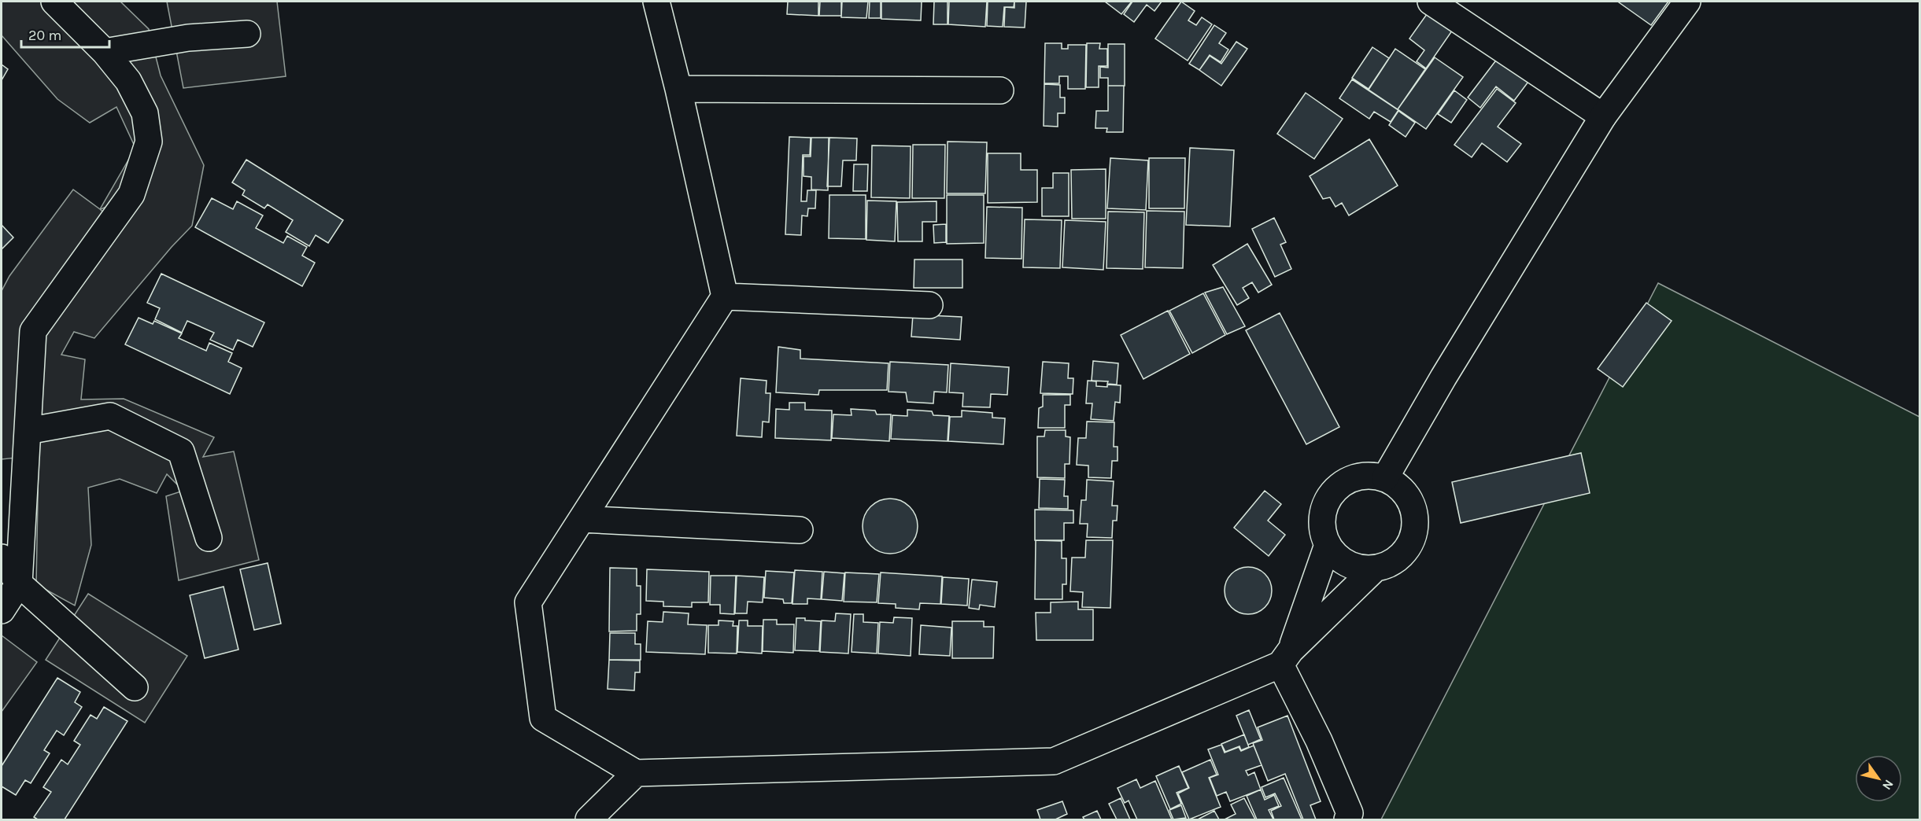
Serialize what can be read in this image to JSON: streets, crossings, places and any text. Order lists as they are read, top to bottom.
{
  "scale_bar": "20 m",
  "north": "bottom right"
}
